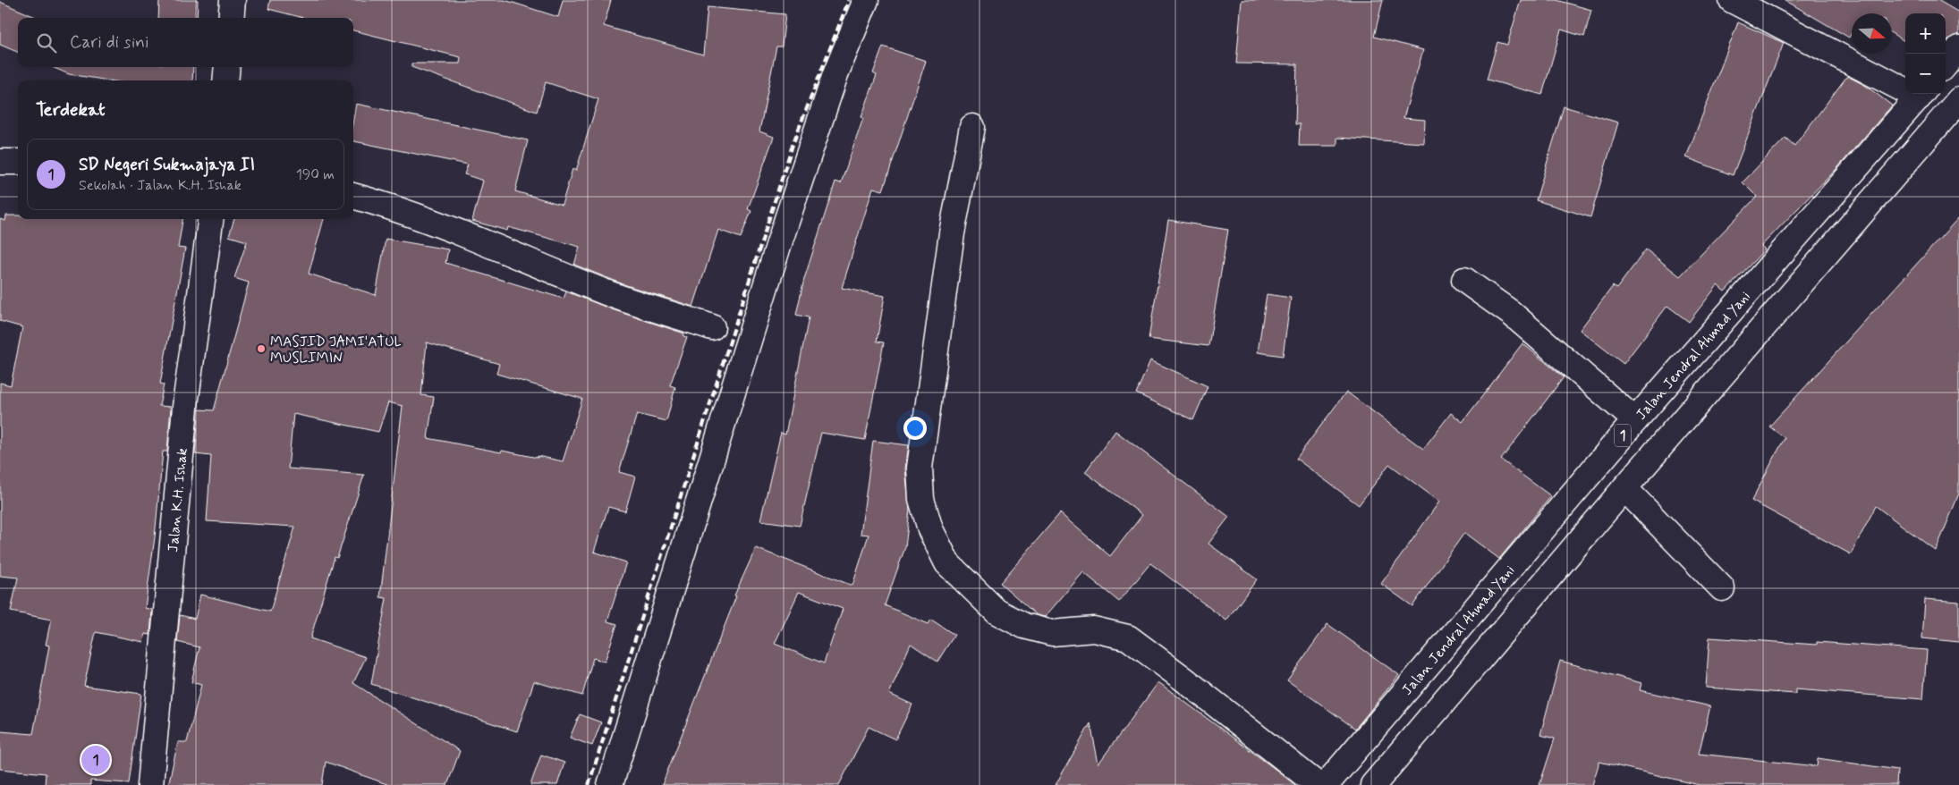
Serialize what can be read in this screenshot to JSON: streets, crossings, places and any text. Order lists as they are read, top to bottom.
{
  "streets": {
    "main road": ["Jalan Jendral Ahmad Yani", "1", "Jalan K.H. Ishak"]
  },
  "places": ["MASJID JAMI'ATUL MUSLIMIN"],
  "north": "right",
  "page": {
    "map_buttons": ["+", "−"],
    "search": "Cari di sini",
    "heading": "Terdekat",
    "list": [
      {
        "mark": "1",
        "name": "SD Negeri Sukmajaya II",
        "note": "Sekolah · Jalan K.H. Ishak",
        "value": "190 m"
      }
    ],
    "pins": "1"
  }
}
